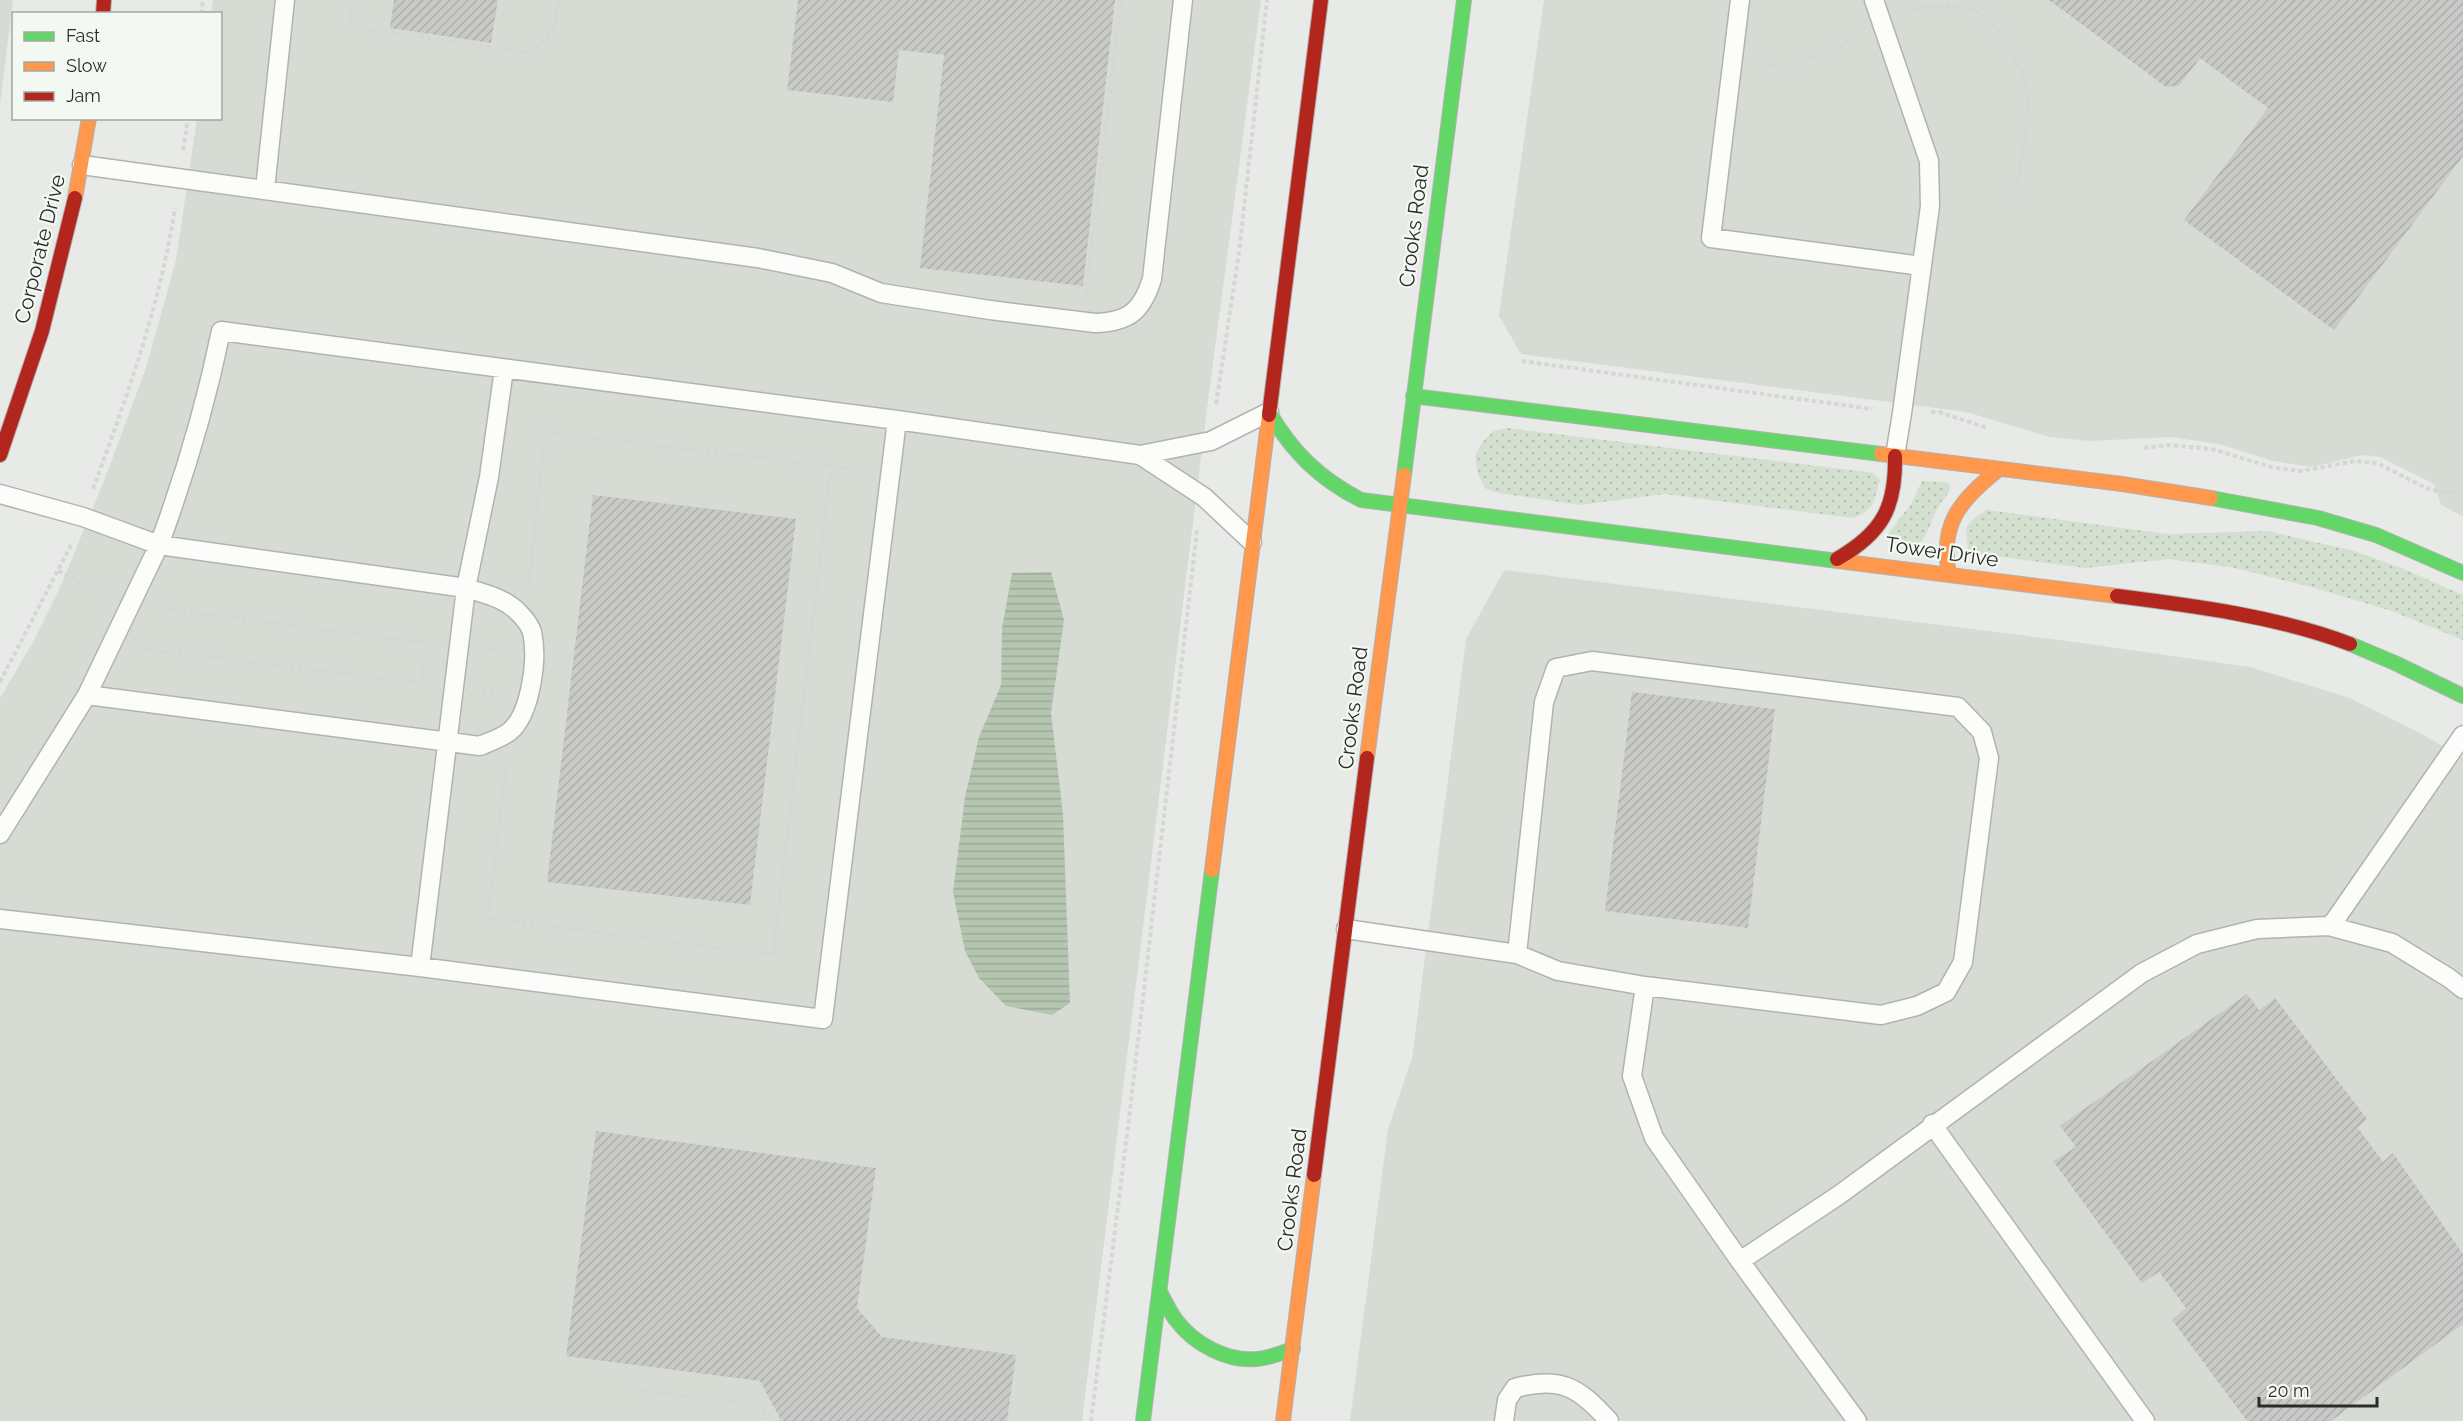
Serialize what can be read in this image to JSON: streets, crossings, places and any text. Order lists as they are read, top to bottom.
{
  "streets": {
    "main road": ["Crooks Road", "Corporate Drive", "Tower Drive"]
  },
  "crossings": [
    ["Crooks Road", "Tower Drive"]
  ],
  "legend": ["Fast", "Slow", "Jam"],
  "scale_bar": "20 m"
}
